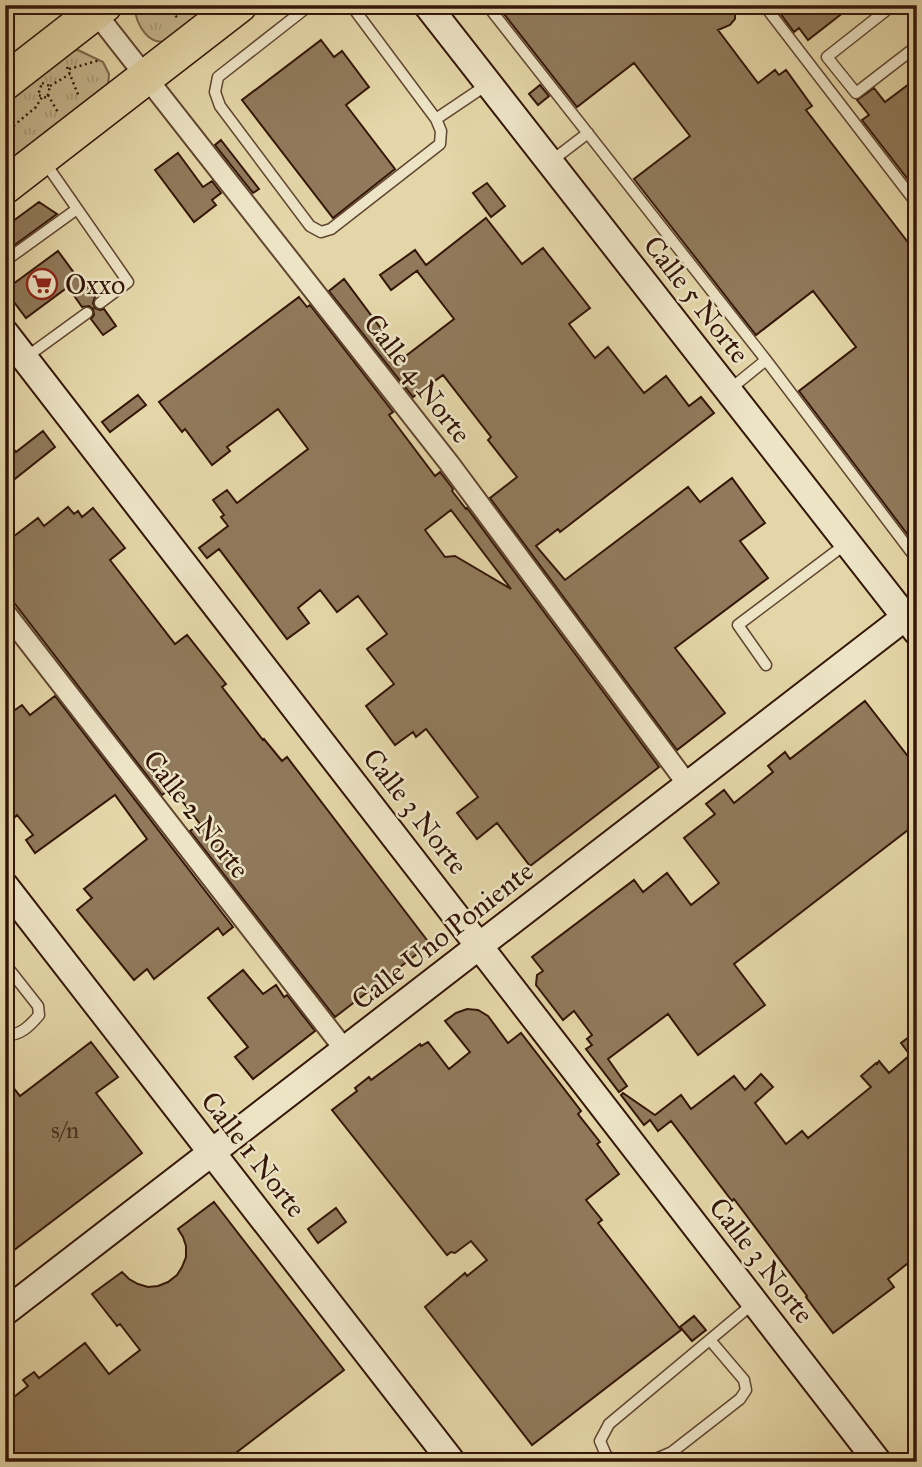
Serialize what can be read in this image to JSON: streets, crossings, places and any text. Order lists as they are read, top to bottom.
{
  "streets": {
    "street": [
      "Calle 5 Norte",
      "Calle 4 Norte",
      "Calle 3 Norte",
      "Calle 2 Norte",
      "Calle Uno Poniente",
      "Calle 1 Norte"
    ]
  },
  "crossings": [
    ["Calle 5 Norte", "Calle Uno Poniente"],
    ["Calle 4 Norte", "Calle Uno Poniente"],
    ["Calle 3 Norte", "Calle Uno Poniente"],
    ["Calle 2 Norte", "Calle Uno Poniente"],
    ["Calle Uno Poniente", "Calle 1 Norte"]
  ],
  "places": {
    "supermarket": ["Oxxo"]
  },
  "house_numbers": ["s/n"]
}
